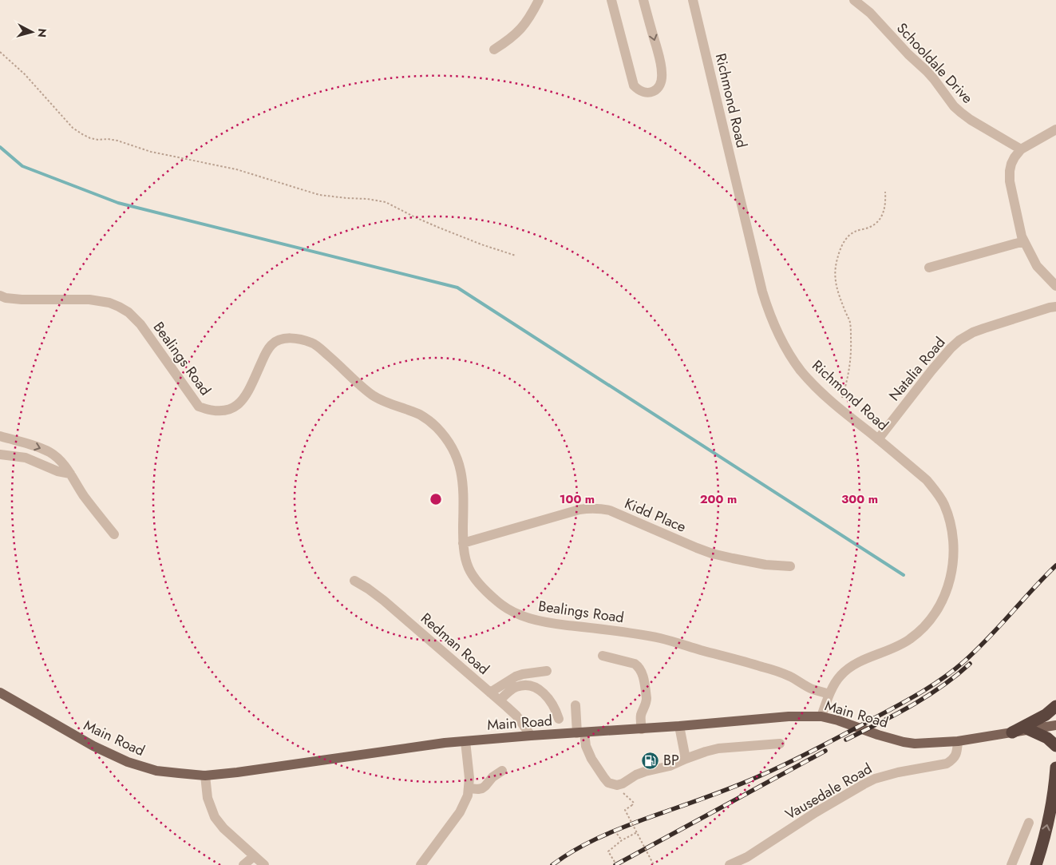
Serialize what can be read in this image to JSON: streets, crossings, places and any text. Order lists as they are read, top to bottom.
{
  "streets": {
    "main road": ["Main Road"],
    "street": [
      "Schooldale Drive",
      "Richmond Road",
      "Bealings Road",
      "Natalia Road",
      "Kidd Place",
      "Redman Road",
      "Vausedale Road"
    ]
  },
  "crossings": [
    ["Richmond Road", "Bealings Road"],
    ["Richmond Road", "Natalia Road"],
    ["Richmond Road", "Main Road"],
    ["Bealings Road", "Kidd Place"],
    ["Redman Road", "Main Road"],
    ["Main Road", "Vausedale Road"]
  ],
  "places": {
    "fuel station": ["BP"]
  },
  "north": "right",
  "rings": ["100 m", "200 m", "300 m"]
}
